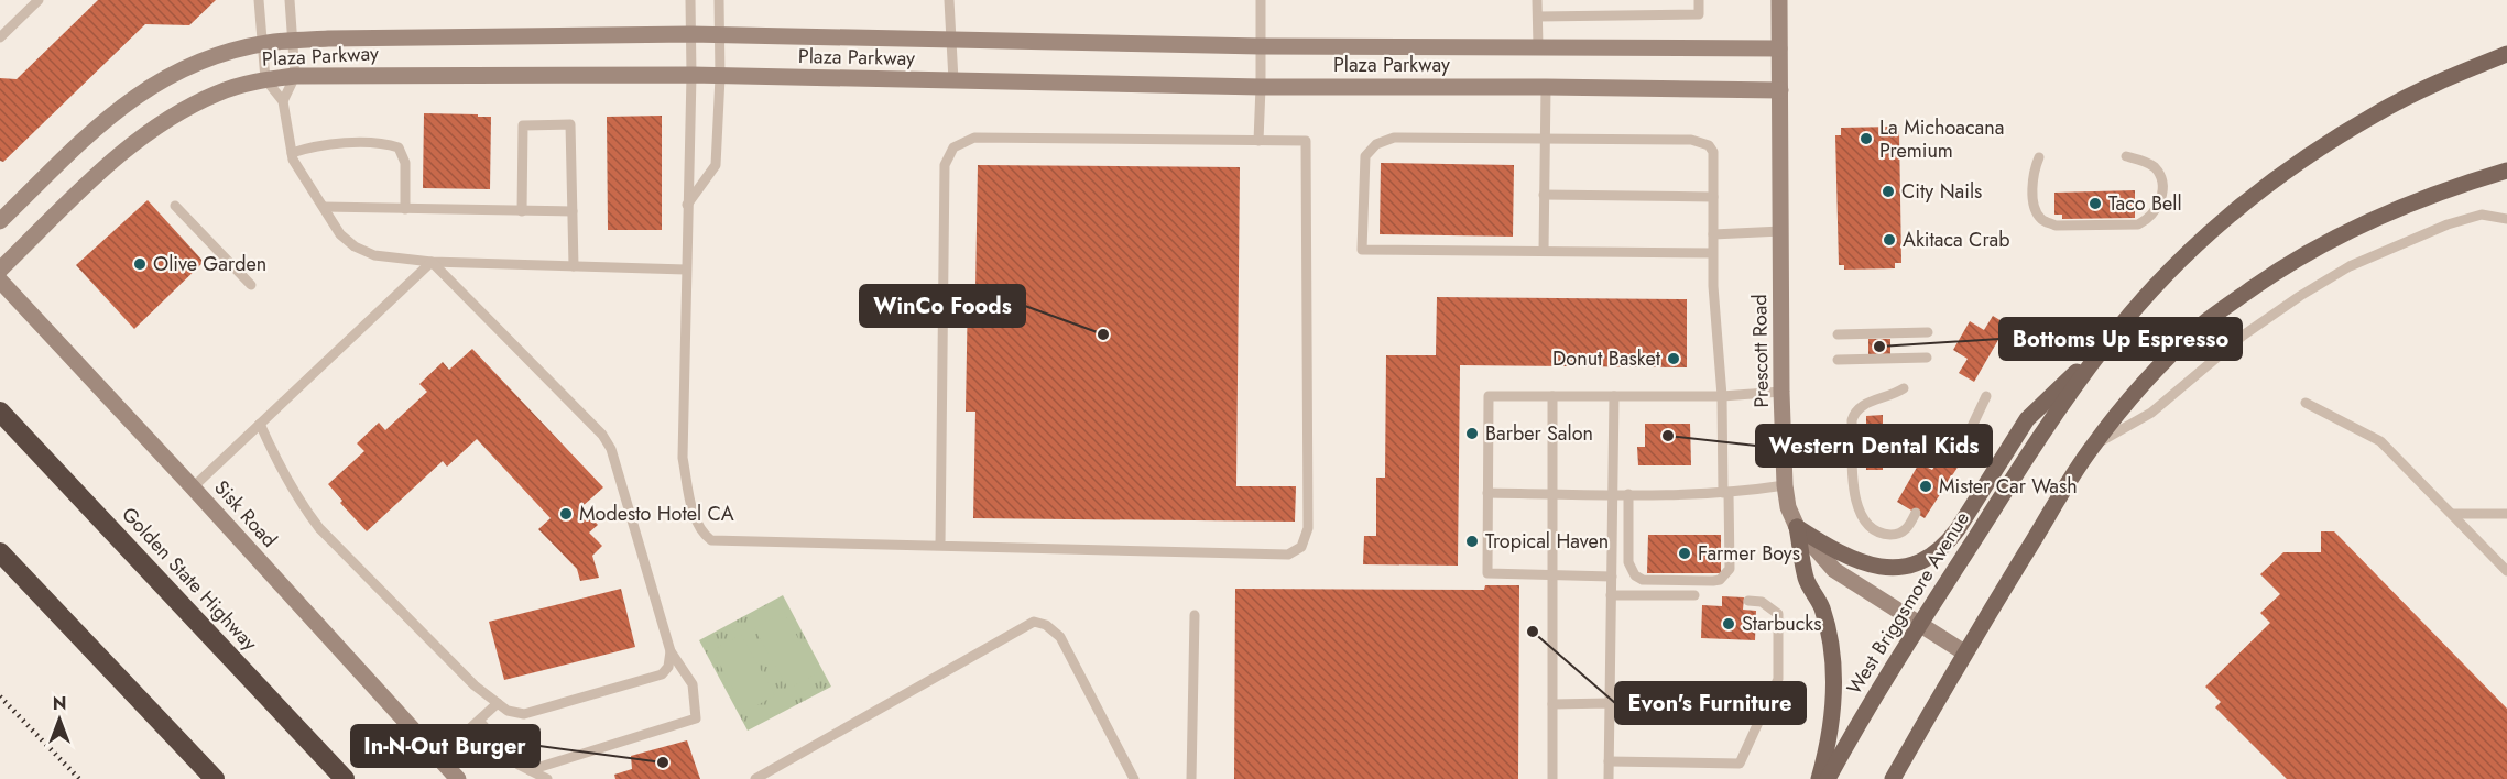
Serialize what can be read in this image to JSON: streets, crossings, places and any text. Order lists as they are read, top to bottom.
{
  "streets": {
    "highway": ["Golden State Highway"],
    "main road": ["West Briggsmore Avenue"],
    "street": ["Plaza Parkway", "Prescott Road", "Sisk Road"]
  },
  "crossings": [
    ["Plaza Parkway", "Prescott Road"],
    ["Prescott Road", "West Briggsmore Avenue"]
  ],
  "places": [
    "La Michoacana Premium",
    "City Nails",
    "Taco Bell",
    "Akitaca Crab",
    "Olive Garden",
    "WinCo Foods",
    "Bottoms Up Espresso",
    "Donut Basket",
    "Barber Salon",
    "Western Dental Kids",
    "Mister Car Wash",
    "Modesto Hotel CA",
    "Tropical Haven",
    "Farmer Boys",
    "Starbucks",
    "Evon's Furniture",
    "In-N-Out Burger"
  ],
  "north": "top"
}
